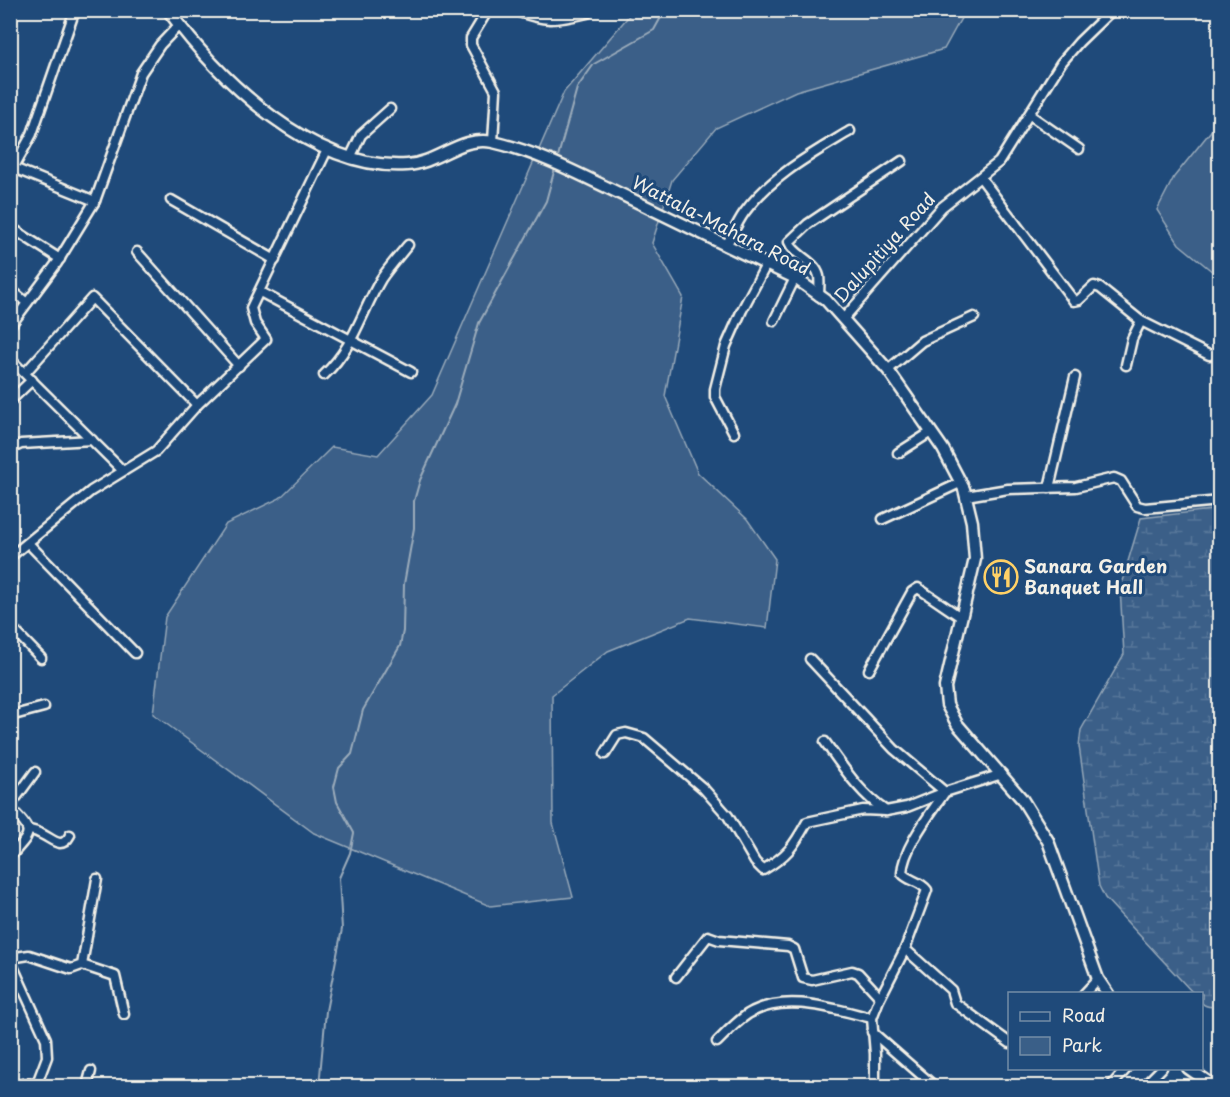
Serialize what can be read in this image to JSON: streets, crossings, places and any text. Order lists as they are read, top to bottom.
{
  "streets": {
    "main road": ["Wattala-Mahara Road"],
    "street": ["Dalupitiya Road"]
  },
  "crossings": [
    ["Wattala-Mahara Road", "Dalupitiya Road"]
  ],
  "places": {
    "restaurant": ["Sanara Garden Banquet Hall"]
  },
  "legend": ["Road", "Park"]
}
